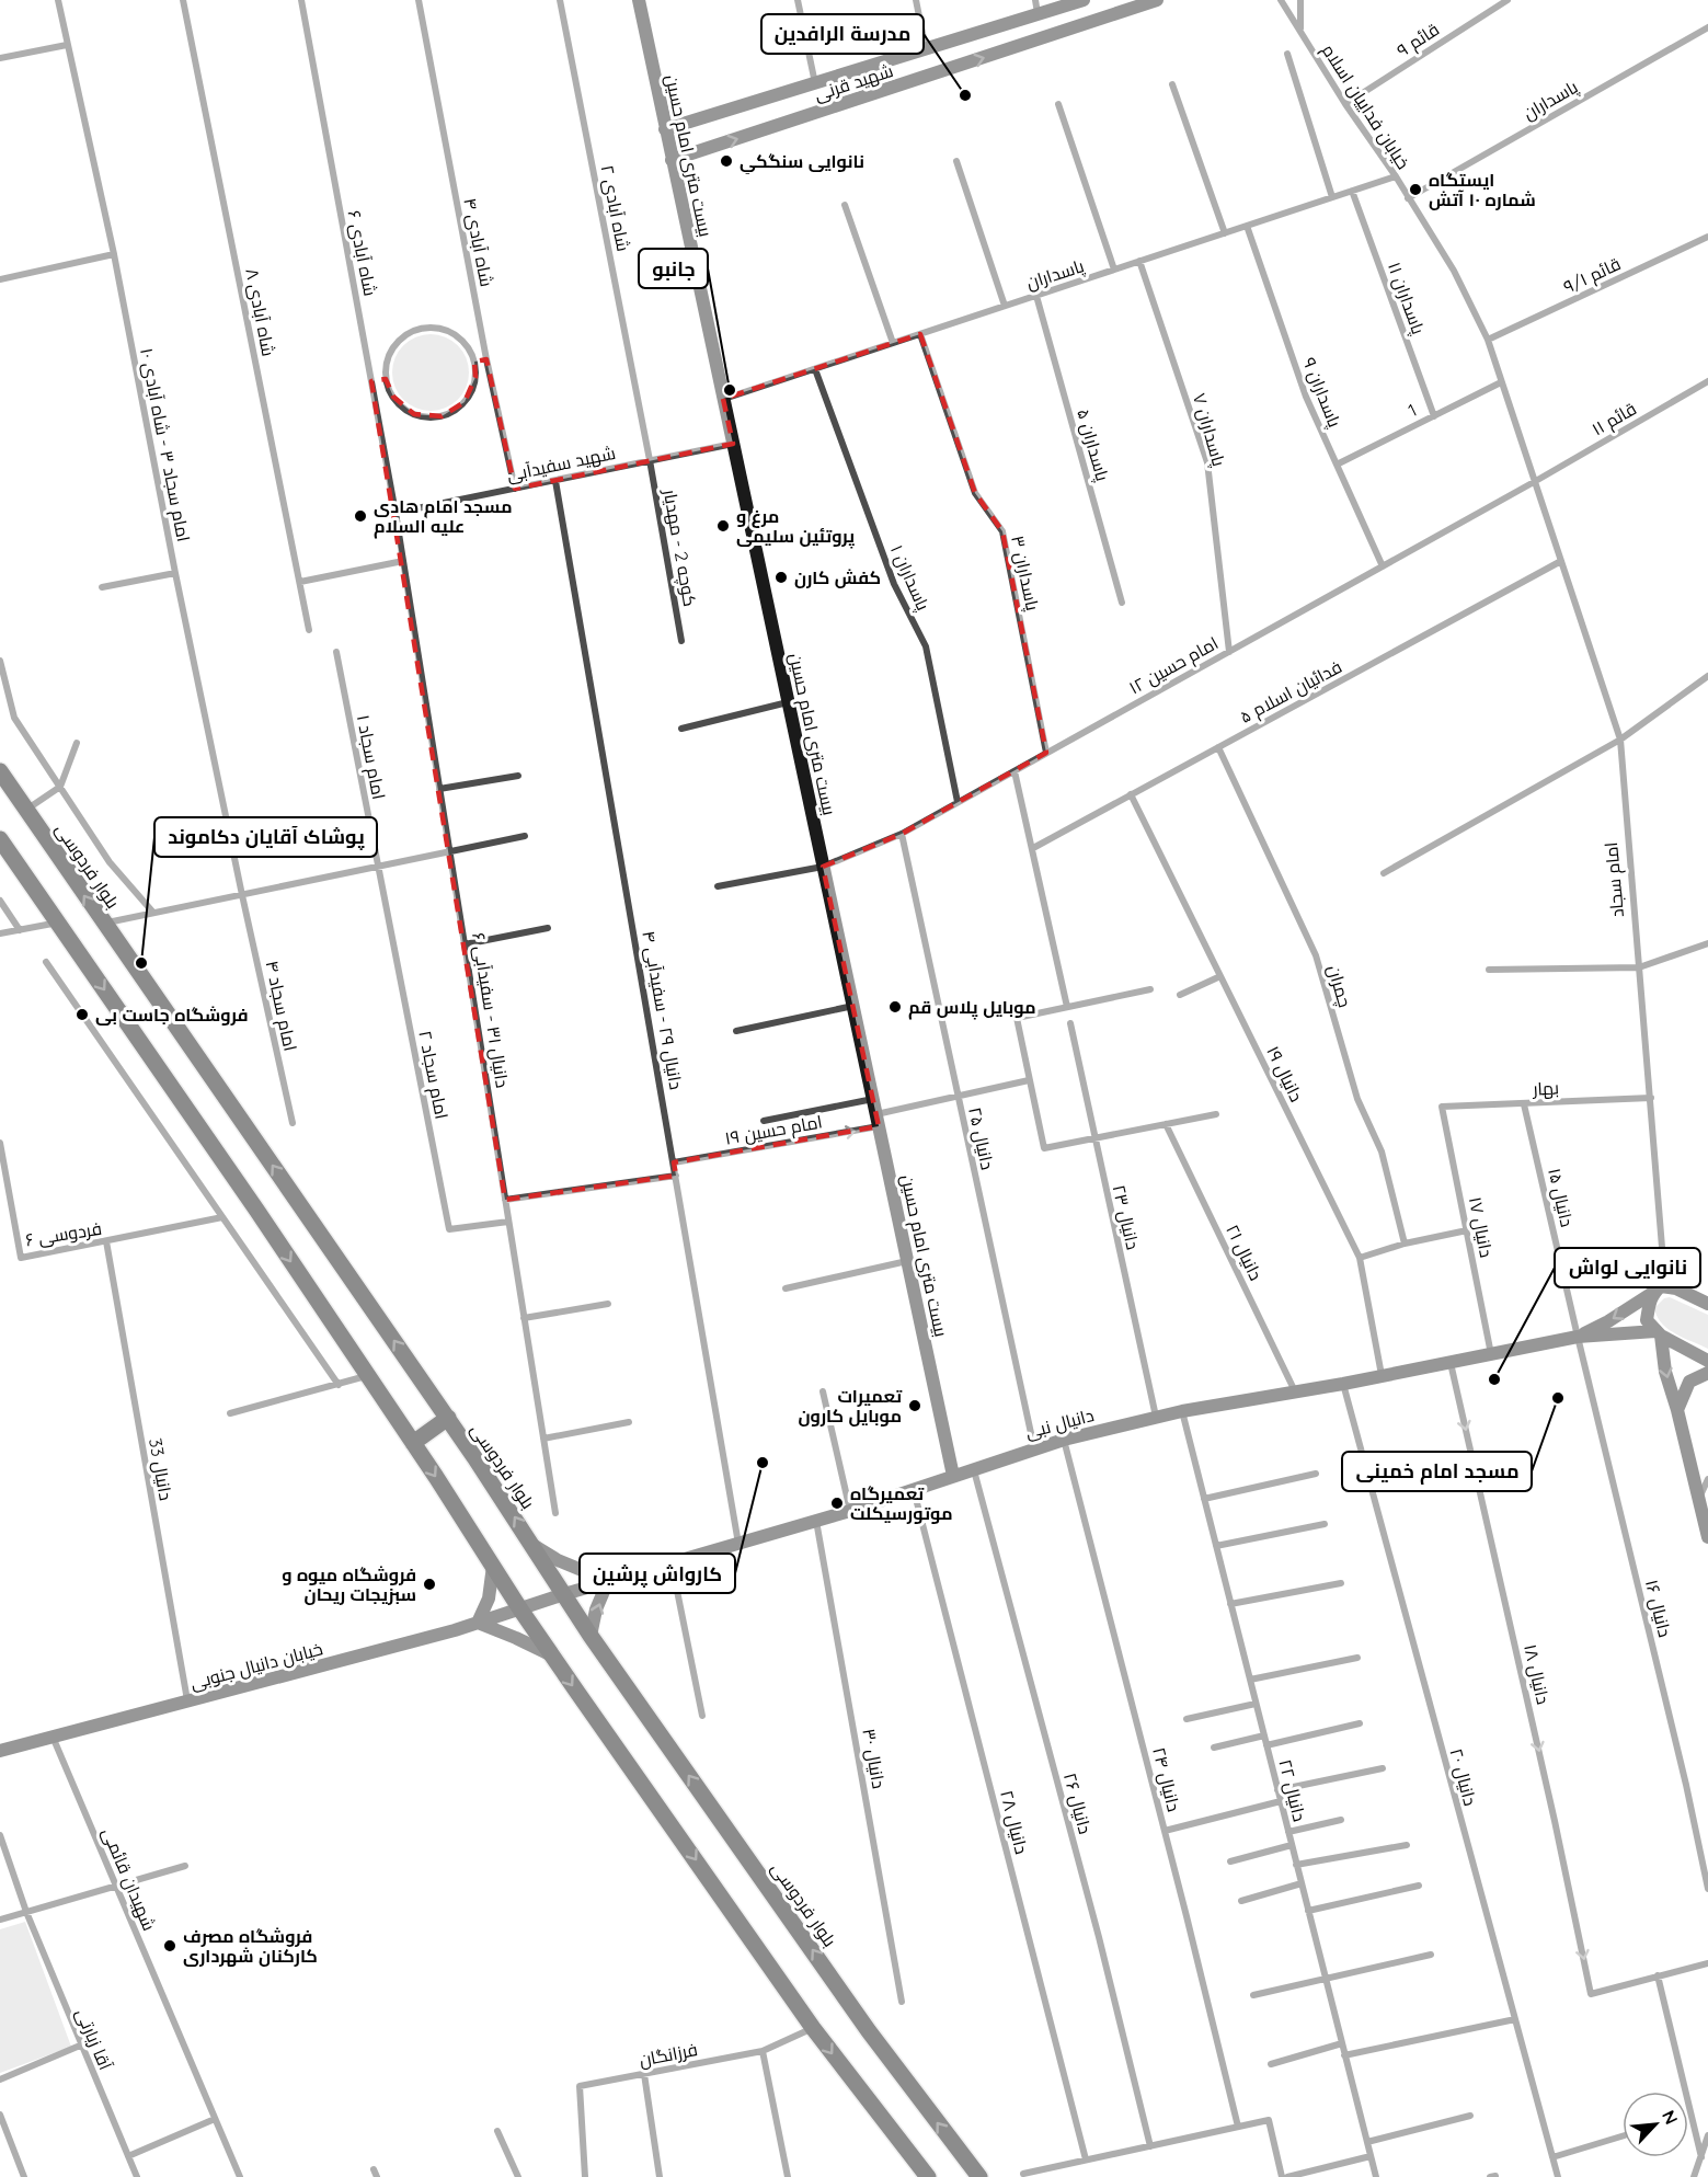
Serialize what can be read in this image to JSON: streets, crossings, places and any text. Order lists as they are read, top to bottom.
{
  "streets": {
    "main road": [
      "شهید قرنی",
      "بیست متری امام حسین",
      "بلوار فردوسی",
      "دانیال نبی",
      "خیابان دانیال جنوبی"
    ],
    "street": [
      "قائم ۹",
      "پاسداران",
      "خیابان فداییان اسلام",
      "شاه آبادی ۲",
      "شاه آبادی ۴",
      "شاه آبادی ۶",
      "قائم ۹/۱",
      "پاسداران ۱۱",
      "شاه آبادی ۸",
      "پاسداران ۹",
      "1",
      "قائم ۱۱",
      "پاسداران ۷",
      "امام سجاد ۳ - شاه آبادی ۱۰",
      "پاسداران ۵",
      "شهید سفیدآبی",
      "کوچه 2 - مهدیار",
      "پاسداران ۳",
      "پاسداران ۱",
      "امام حسین ۱۲",
      "فدائیان اسلام ۵",
      "امام سجاد ۱",
      "امام سجاد",
      "چمران",
      "امام سجاد ۴",
      "دانیال ۳۱ - سفیدآبی ۶",
      "دانیال ۲۹ - سفیدآبی ۴",
      "دانیال ۱۹",
      "امام سجاد ۲",
      "بهار",
      "امام حسین ۱۹",
      "دانیال ۲۵",
      "دانیال ۱۵",
      "دانیال ۲۳",
      "دانیال ۱۷",
      "فردوسی ۶",
      "دانیال ۲۱",
      "دانیال 33",
      "دانیال ۱۶",
      "دانیال ۱۸",
      "دانیال ۳۰",
      "دانیال ۲۰",
      "دانیال ۲۴",
      "دانیال ۲۲",
      "دانیال ۲۶",
      "دانیال ۲۸",
      "شهیدان قائمی",
      "آقا زیارتی",
      "فرزانگان"
    ]
  },
  "crossings": [
    ["قائم ۹", "خیابان فداییان اسلام"],
    ["شهید قرنی", "بیست متری امام حسین"],
    ["پاسداران", "خیابان فداییان اسلام"],
    ["پاسداران", "بیست متری امام حسین"],
    ["پاسداران", "پاسداران ۱۱"],
    ["پاسداران", "پاسداران ۹"],
    ["پاسداران", "پاسداران ۷"],
    ["پاسداران", "پاسداران ۵"],
    ["پاسداران", "پاسداران ۳"],
    ["پاسداران", "پاسداران ۱"],
    ["خیابان فداییان اسلام", "قائم ۹/۱"],
    ["خیابان فداییان اسلام", "1"],
    ["خیابان فداییان اسلام", "قائم ۱۱"],
    ["خیابان فداییان اسلام", "امام حسین ۱۲"],
    ["خیابان فداییان اسلام", "امام سجاد"],
    ["بیست متری امام حسین", "شهید سفیدآبی"],
    ["بیست متری امام حسین", "امام حسین ۱۲"],
    ["بیست متری امام حسین", "امام حسین ۱۹"],
    ["بیست متری امام حسین", "دانیال نبی"],
    ["شاه آبادی ۲", "شهید سفیدآبی"],
    ["شاه آبادی ۲", "کوچه 2 - مهدیار"],
    ["شاه آبادی ۴", "شهید سفیدآبی"],
    ["شاه آبادی ۶", "شهید سفیدآبی"],
    ["شاه آبادی ۶", "دانیال ۳۱ - سفیدآبی ۶"],
    ["پاسداران ۱۱", "1"],
    ["پاسداران ۹", "1"],
    ["پاسداران ۹", "امام حسین ۱۲"],
    ["قائم ۱۱", "امام حسین ۱۲"],
    ["قائم ۱۱", "امام سجاد"],
    ["پاسداران ۷", "امام حسین ۱۲"],
    ["امام سجاد ۳ - شاه آبادی ۱۰", "امام سجاد ۴"],
    ["شهید سفیدآبی", "کوچه 2 - مهدیار"],
    ["شهید سفیدآبی", "دانیال ۳۱ - سفیدآبی ۶"],
    ["شهید سفیدآبی", "دانیال ۲۹ - سفیدآبی ۴"],
    ["پاسداران ۳", "امام حسین ۱۲"],
    ["پاسداران ۱", "امام حسین ۱۲"],
    ["امام حسین ۱۲", "امام سجاد"],
    ["امام حسین ۱۲", "دانیال ۲۵"],
    ["فدائیان اسلام ۵", "امام سجاد"],
    ["فدائیان اسلام ۵", "چمران"],
    ["فدائیان اسلام ۵", "دانیال ۱۹"],
    ["امام سجاد ۱", "امام سجاد ۲"],
    ["بلوار فردوسی", "دانیال نبی"],
    ["امام سجاد", "بهار"],
    ["امام سجاد", "دانیال نبی"],
    ["دانیال ۳۱ - سفیدآبی ۶", "امام سجاد ۲"],
    ["دانیال ۲۹ - سفیدآبی ۴", "امام حسین ۱۹"],
    ["دانیال ۲۹ - سفیدآبی ۴", "دانیال نبی"],
    ["دانیال ۱۹", "دانیال نبی"],
    ["بهار", "دانیال ۱۵"],
    ["بهار", "دانیال ۱۷"],
    ["امام حسین ۱۹", "دانیال ۲۵"],
    ["دانیال ۲۵", "دانیال نبی"],
    ["دانیال ۱۵", "دانیال نبی"],
    ["دانیال ۱۵", "دانیال ۱۶"],
    ["دانیال ۲۳", "دانیال نبی"],
    ["دانیال ۱۷", "دانیال نبی"],
    ["فردوسی ۶", "دانیال 33"],
    ["دانیال ۲۱", "دانیال نبی"],
    ["دانیال نبی", "دانیال ۱۶"],
    ["دانیال نبی", "خیابان دانیال جنوبی"],
    ["دانیال نبی", "دانیال ۱۸"],
    ["دانیال نبی", "دانیال ۳۰"],
    ["دانیال نبی", "دانیال ۲۰"],
    ["دانیال نبی", "دانیال ۲۴"],
    ["دانیال نبی", "دانیال ۲۲"],
    ["دانیال نبی", "دانیال ۲۶"],
    ["دانیال نبی", "دانیال ۲۸"],
    ["دانیال 33", "خیابان دانیال جنوبی"],
    ["خیابان دانیال جنوبی", "شهیدان قائمی"]
  ],
  "one_way": ["دانیال ۱۸"],
  "places": [
    "مدرسة الرافدین",
    "نانوایی سنگکیِ",
    "ایستگاه شماره ۱۰ آتش",
    "جانبو",
    "مسجد امام هادی علیه السلام",
    "مرغ و پروتئین سلیمی",
    "کفش کارن",
    "پوشاک آقایان دکاموند",
    "موبایل پلاس قم",
    "فروشگاه جاست بی",
    "نانوایی لواش",
    "مسجد امام خمینی",
    "تعمیرات موبایل کارون",
    "کارواش پرشین",
    "تعمیرگاه موتورسیکلت",
    "فروشگاه میوه و سبزیجات ریحان",
    "فروشگاه مصرف کارکنان شهرداری"
  ],
  "north": "top right"
}
